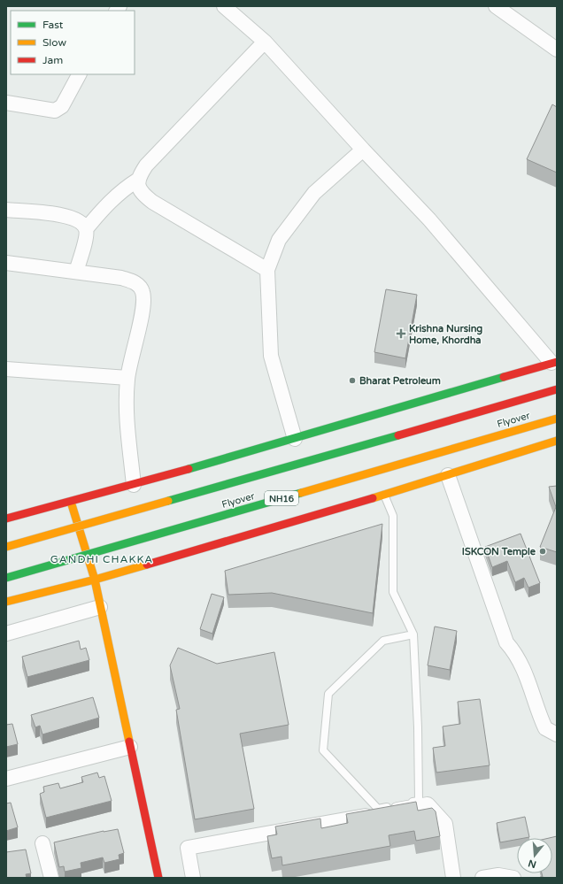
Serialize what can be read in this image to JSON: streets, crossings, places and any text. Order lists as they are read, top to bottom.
{
  "streets": {
    "main road": ["Flyover", "NH16"]
  },
  "districts": ["GANDHI CHAKKA"],
  "places": {
    "health": ["Krishna Nursing Home, Khordha"],
    "other": ["Bharat Petroleum", "ISKCON Temple"]
  },
  "legend": ["Fast", "Slow", "Jam"],
  "north": "bottom"
}
